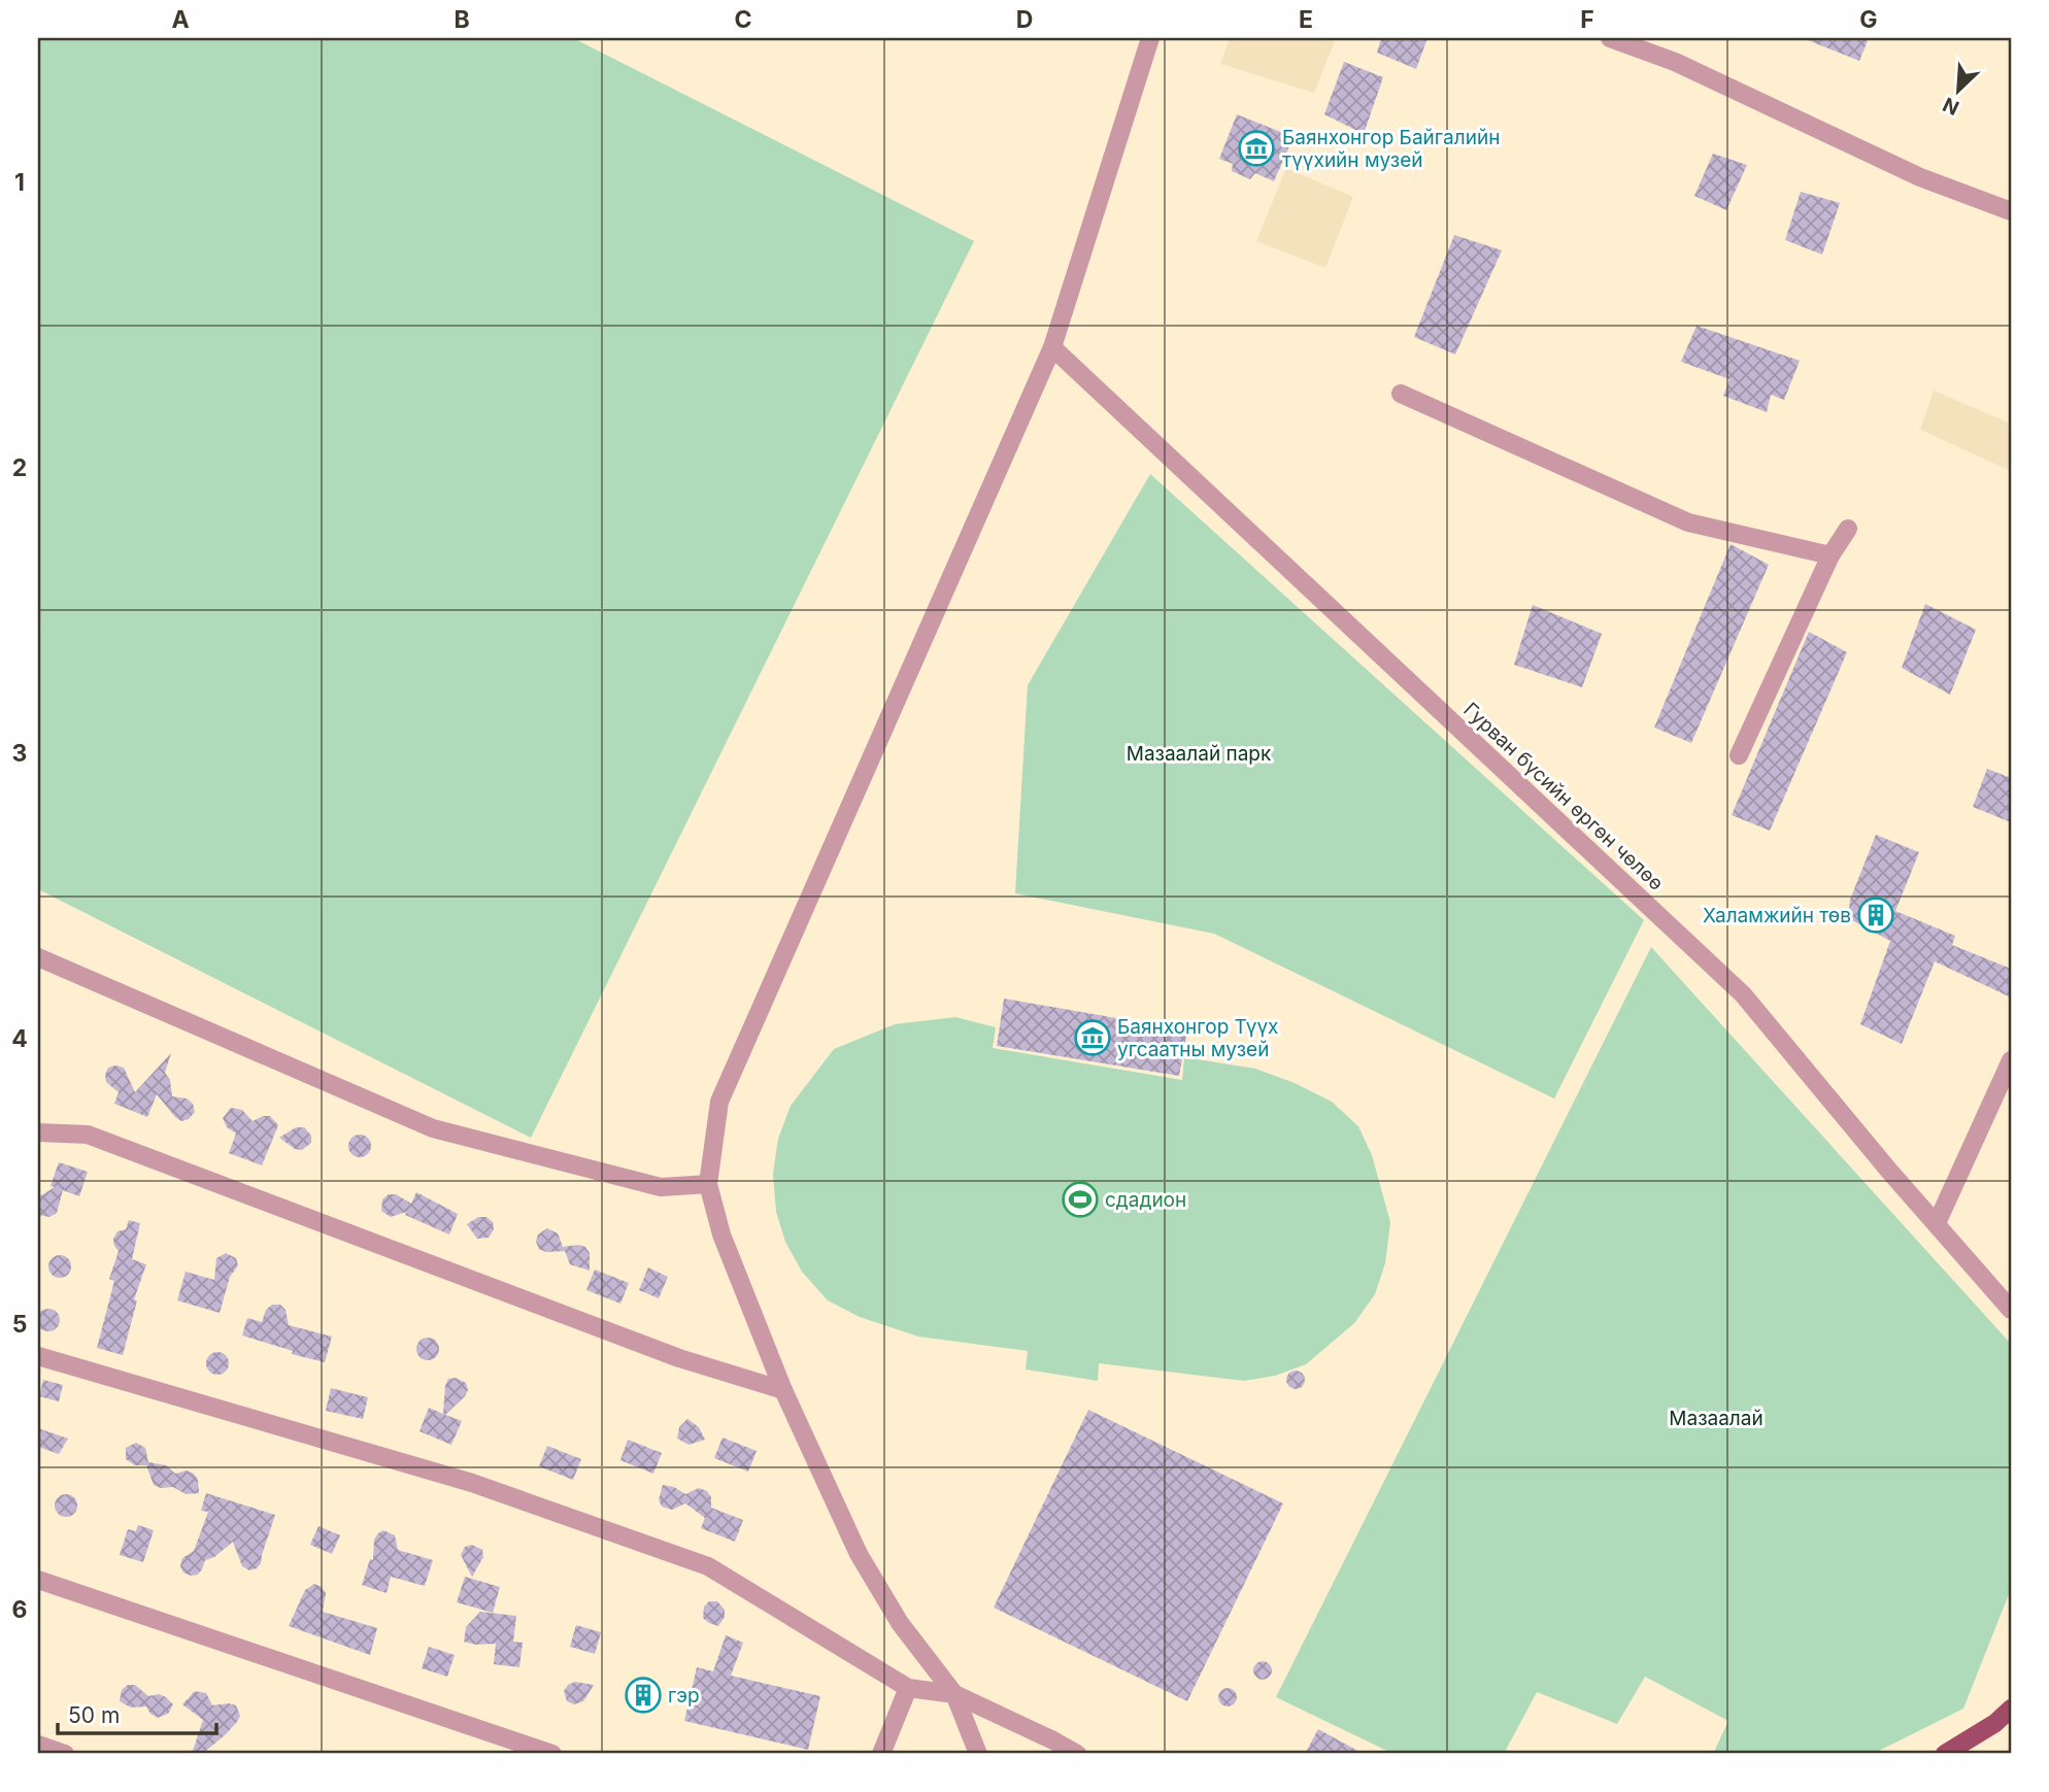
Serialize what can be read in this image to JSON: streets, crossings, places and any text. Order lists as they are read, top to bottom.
{
  "streets": {
    "street": ["Гурван бүсийн өргөн чөлөө"]
  },
  "parks": ["Мазаалай парк", "Мазаалай"],
  "places": {
    "museum": ["Баянхонгор Байгалийн түүхийн музей", "Баянхонгор Түүх угсаатны музей"],
    "building": ["Халамжийн төв", "гэр"],
    "sports": ["сдадион"]
  },
  "scale_bar": "50 m",
  "north": "bottom left",
  "grid": {
    "columns": [
      "A",
      "B",
      "C",
      "D",
      "E",
      "F",
      "G"
    ],
    "rows": [
      "1",
      "2",
      "3",
      "4",
      "5",
      "6"
    ]
  }
}
